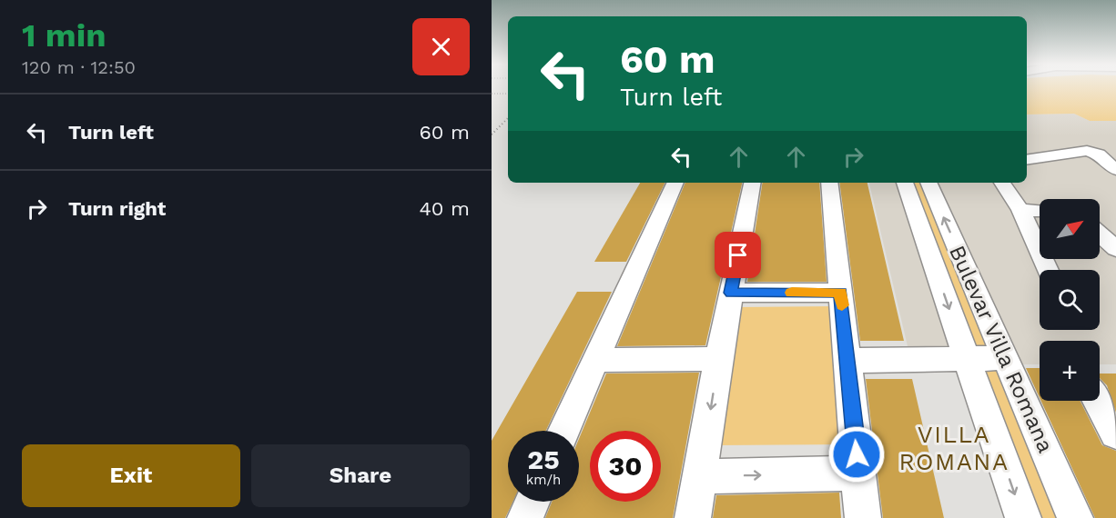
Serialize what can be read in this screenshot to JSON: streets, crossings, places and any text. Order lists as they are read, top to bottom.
{
  "streets": {
    "street": ["Bulevar Villa Romana"]
  },
  "districts": ["VILLA ROMANA"],
  "north": "top right",
  "page": {
    "heading": ["1 min", "120 m · 12:50"],
    "turn": ["60 m", "Turn left"],
    "list": [
      {
        "name": "Turn left",
        "value": "60 m"
      },
      {
        "name": "Turn right",
        "value": "40 m"
      }
    ],
    "map_buttons": "+",
    "speed": "25 km/h",
    "limit": "30",
    "buttons": ["Exit", "Share"]
  }
}
